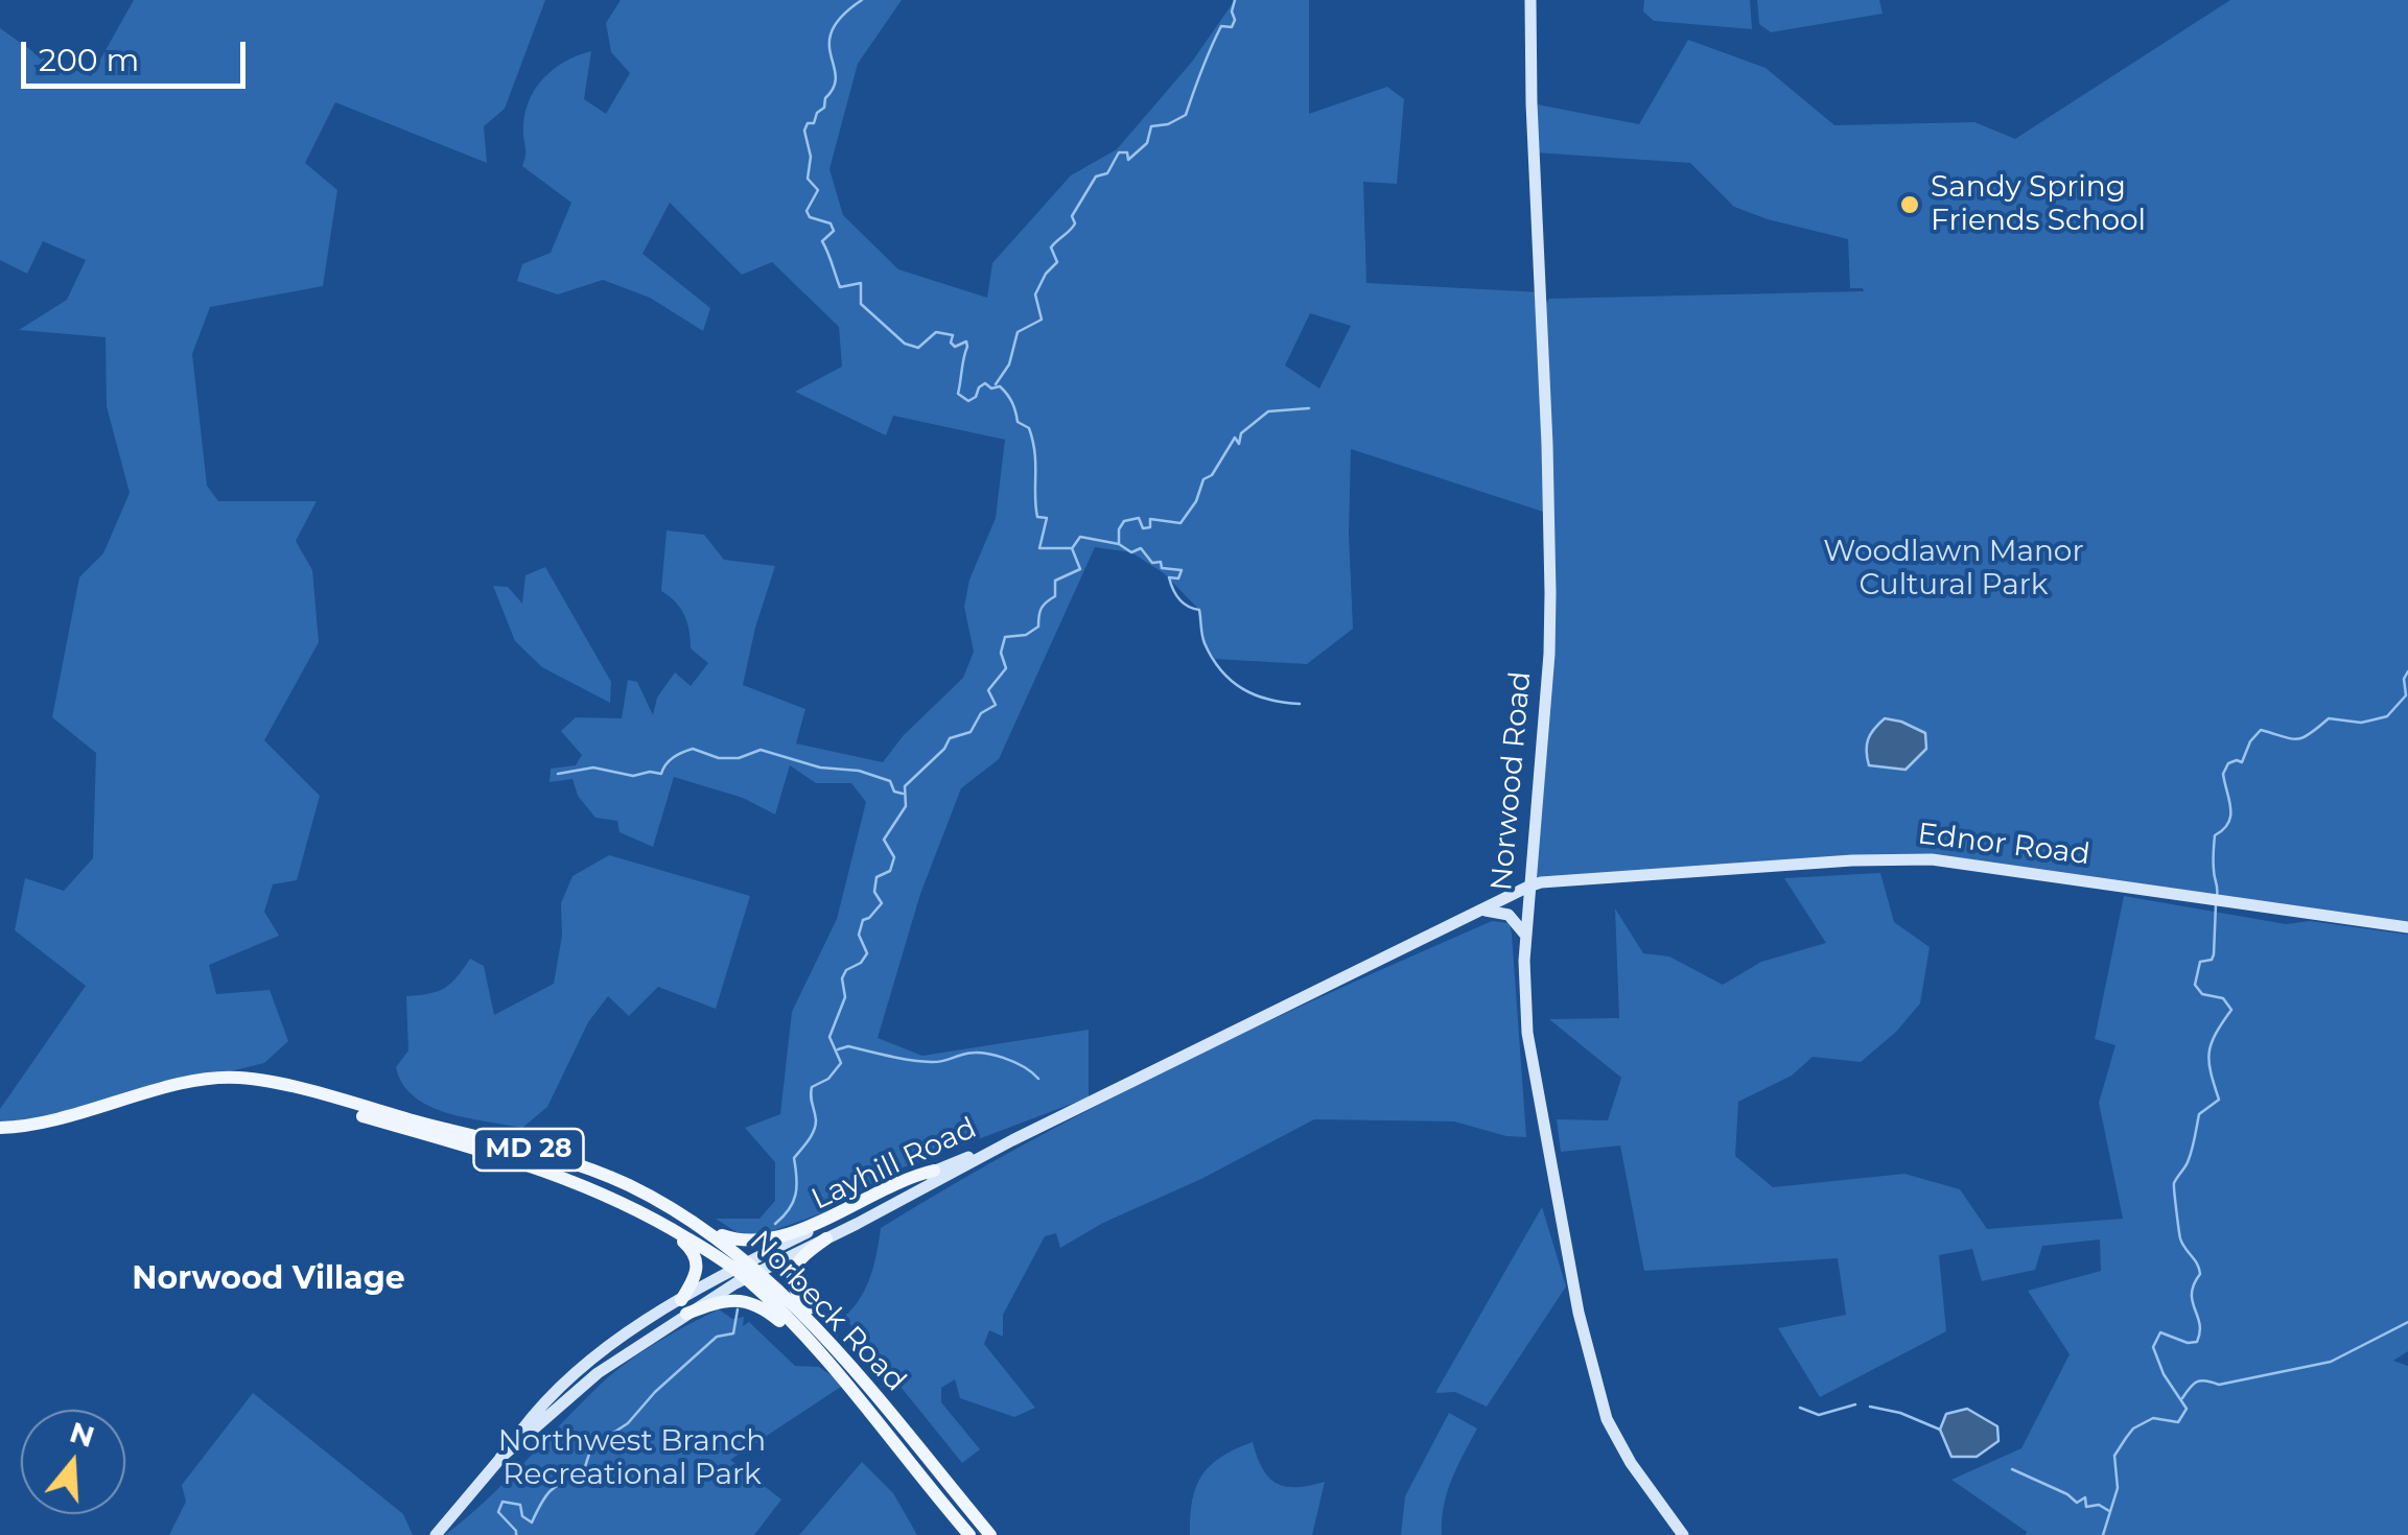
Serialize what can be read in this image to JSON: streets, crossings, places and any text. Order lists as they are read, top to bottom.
{
  "streets": {
    "main road": [
      "Norwood Road",
      "Ednor Road",
      "MD 28",
      "Layhill Road",
      "Norbeck Road"
    ]
  },
  "crossings": [
    ["Norwood Road", "Ednor Road"],
    ["Norwood Road", "Layhill Road"],
    ["Ednor Road", "Layhill Road"],
    ["Layhill Road", "Norbeck Road"]
  ],
  "districts": ["Norwood Village"],
  "parks": ["Woodlawn Manor Cultural Park", "Northwest Branch Recreational Park"],
  "places": ["Sandy Spring Friends School"],
  "scale_bar": "200 m",
  "north": "top"
}
